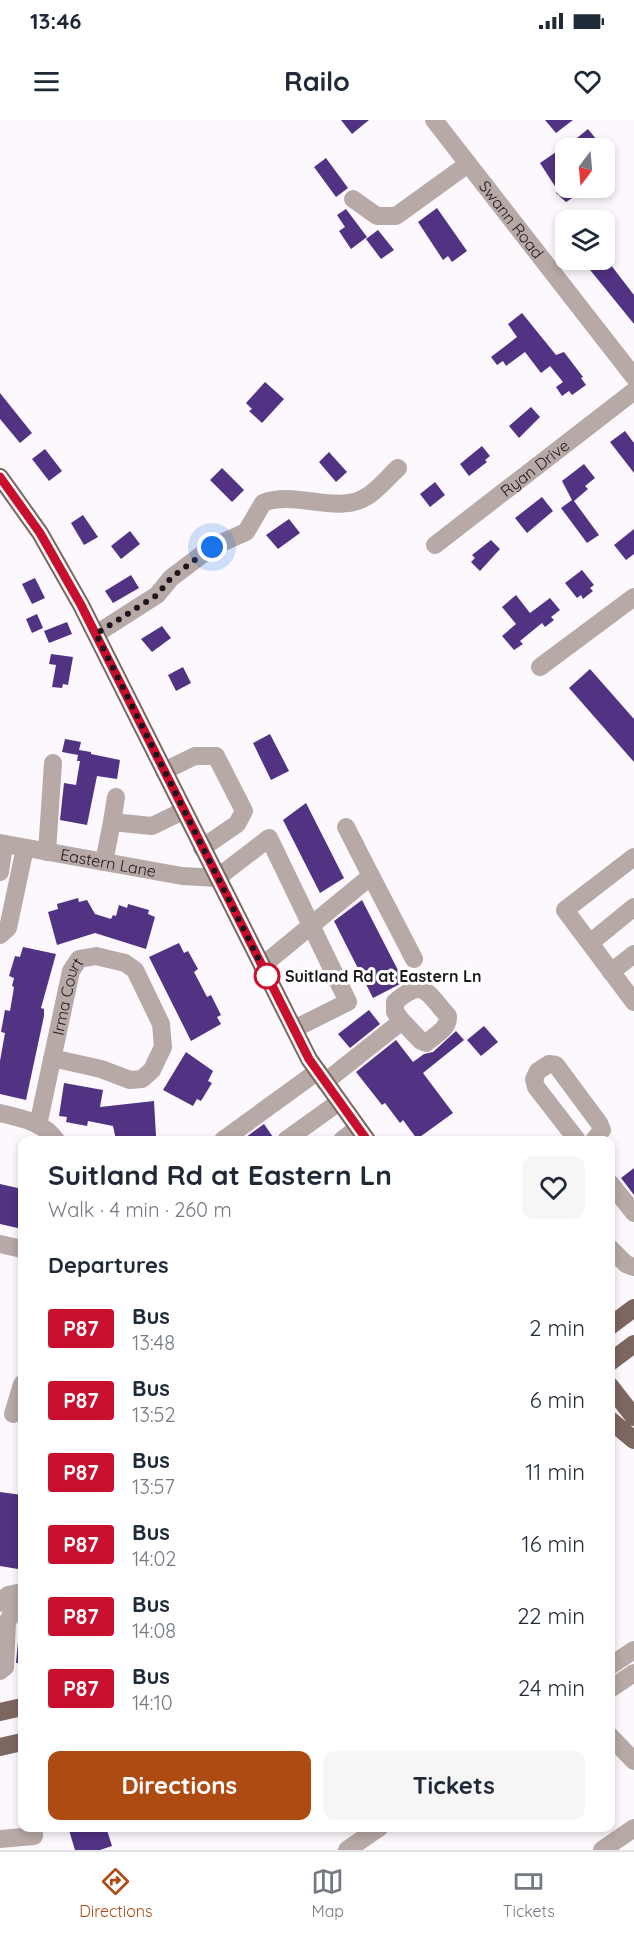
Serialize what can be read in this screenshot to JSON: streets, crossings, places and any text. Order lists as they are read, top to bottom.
{
  "streets": {
    "street": [
      "Swann Road",
      "Ryan Drive",
      "Eastern Lane",
      "Irma Court"
    ]
  },
  "places": ["Suitland Rd at Eastern Ln"],
  "lines": ["bus line P87"],
  "north": "bottom",
  "page": {
    "status": "13:46",
    "header": "Railo",
    "heading": [
      ["Suitland Rd at Eastern Ln", "Walk · 4 min · 260 m"],
      "Departures"
    ],
    "list": [
      {
        "mark": "P87",
        "name": "Bus",
        "note": "13:48",
        "value": "2 min"
      },
      {
        "mark": "P87",
        "name": "Bus",
        "note": "13:52",
        "value": "6 min"
      },
      {
        "mark": "P87",
        "name": "Bus",
        "note": "13:57",
        "value": "11 min"
      },
      {
        "mark": "P87",
        "name": "Bus",
        "note": "14:02",
        "value": "16 min"
      },
      {
        "mark": "P87",
        "name": "Bus",
        "note": "14:08",
        "value": "22 min"
      },
      {
        "mark": "P87",
        "name": "Bus",
        "note": "14:10",
        "value": "24 min"
      }
    ],
    "buttons": ["Directions", "Tickets"],
    "tabs": ["Directions", "Map", "Tickets"]
  }
}
